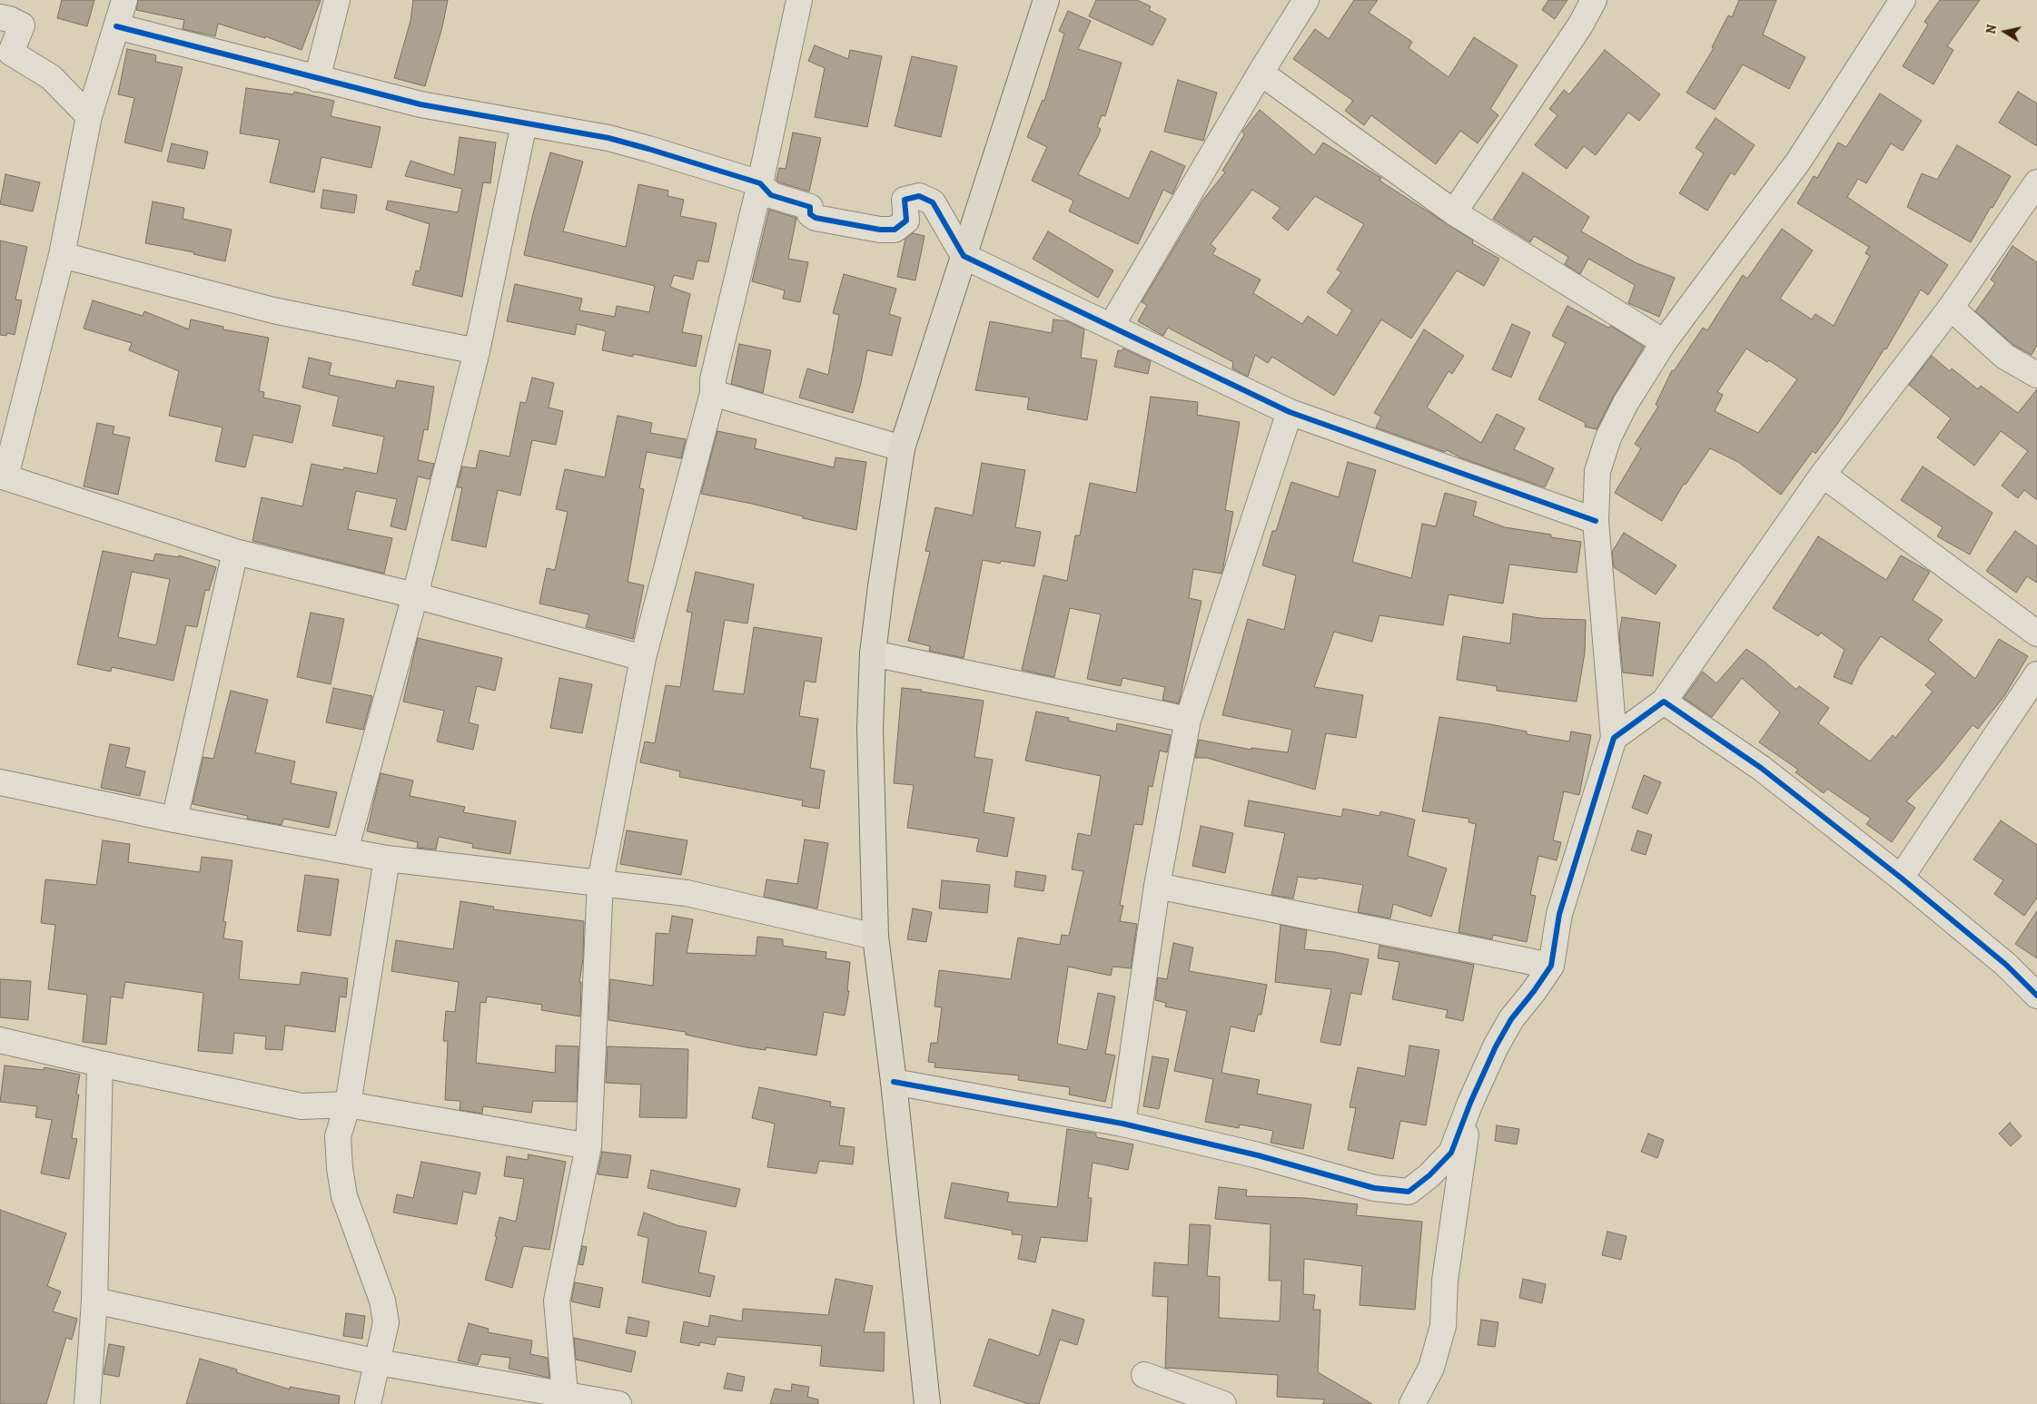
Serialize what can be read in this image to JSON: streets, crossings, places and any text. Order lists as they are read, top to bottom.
{
  "north": "left"
}
